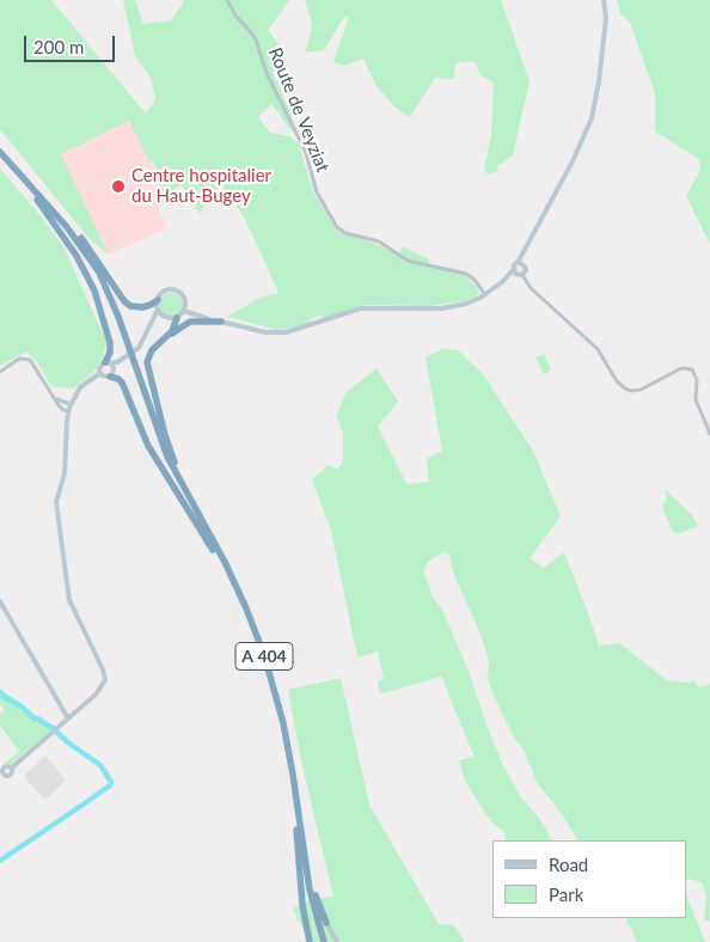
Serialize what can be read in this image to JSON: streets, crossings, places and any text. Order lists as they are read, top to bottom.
{
  "streets": {
    "highway": ["A 404"],
    "street": ["Route de Veyziat"]
  },
  "places": ["Centre hospitalier du Haut-Bugey"],
  "legend": ["Road", "Park"],
  "scale_bar": "200 m"
}
